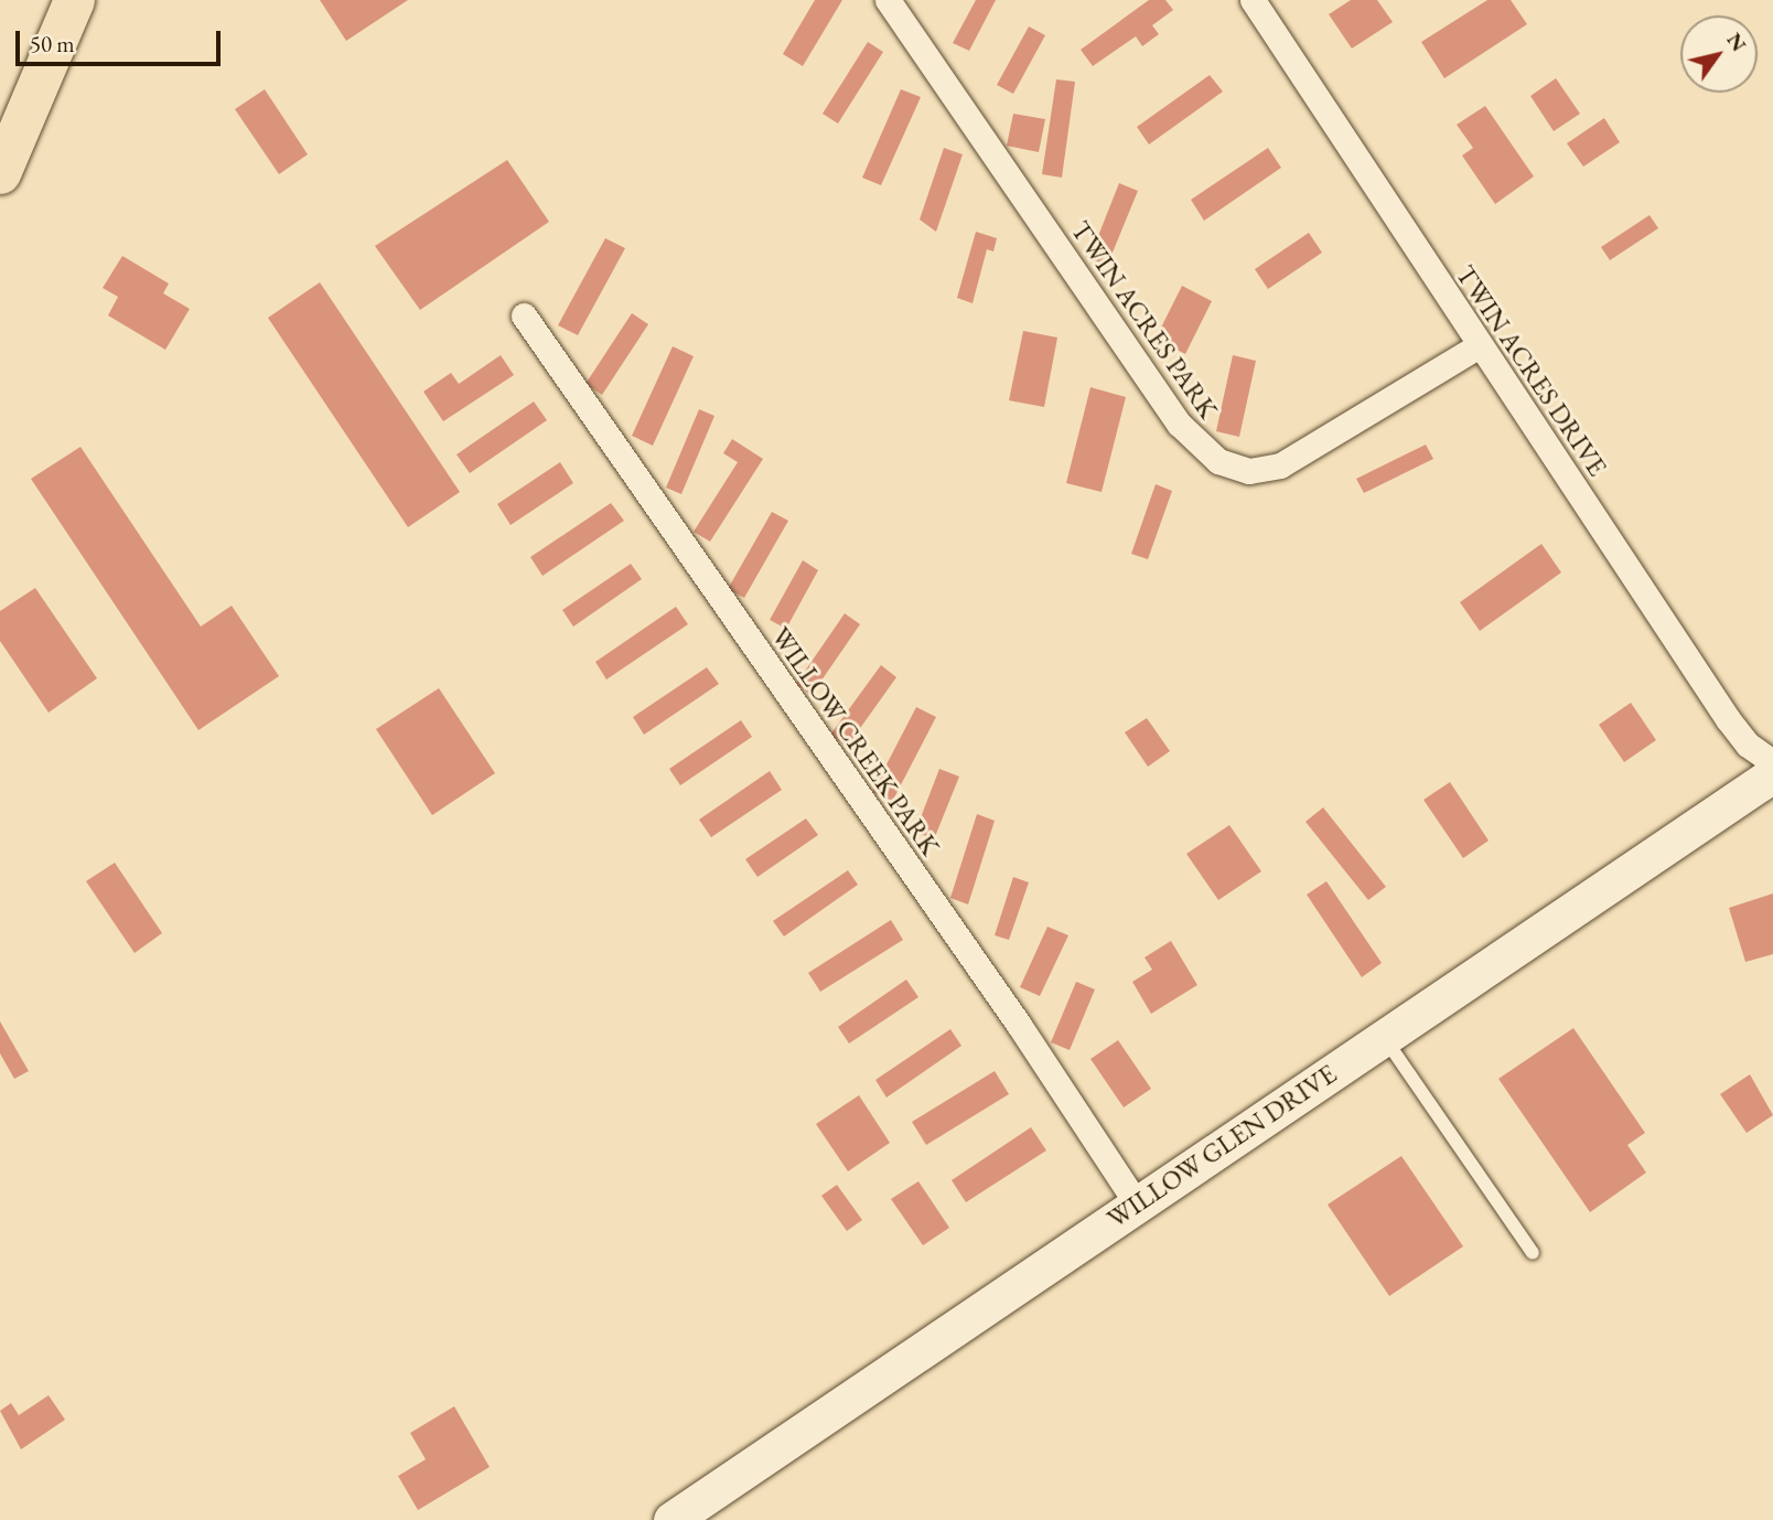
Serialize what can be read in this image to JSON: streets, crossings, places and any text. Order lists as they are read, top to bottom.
{
  "streets": {
    "main road": ["WILLOW GLEN DRIVE"],
    "street": ["TWIN ACRES PARK", "TWIN ACRES DRIVE", "WILLOW CREEK PARK"]
  },
  "crossings": [
    ["TWIN ACRES PARK", "TWIN ACRES DRIVE"],
    ["WILLOW CREEK PARK", "WILLOW GLEN DRIVE"]
  ],
  "scale_bar": "50 m",
  "north": "top right"
}
